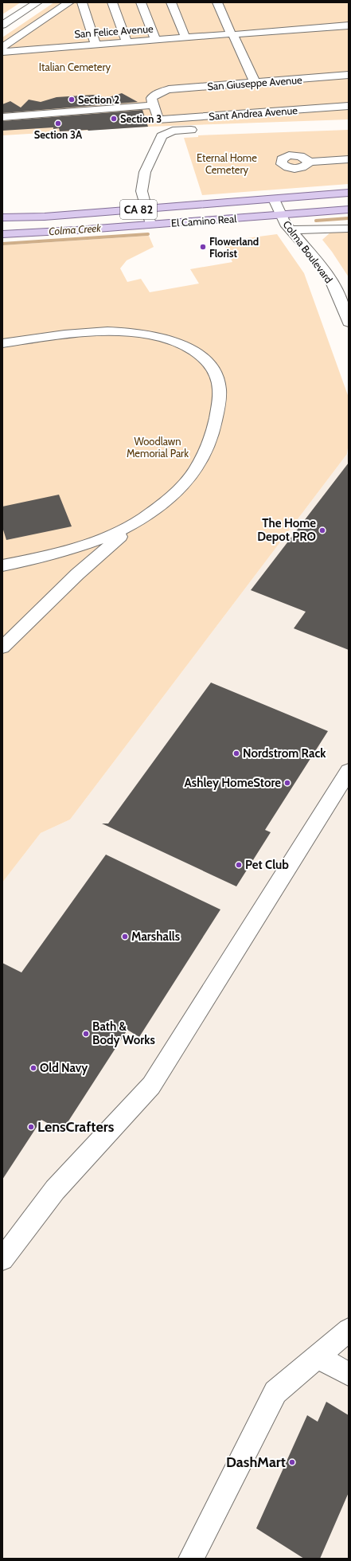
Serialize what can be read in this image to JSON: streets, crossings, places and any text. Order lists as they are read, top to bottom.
{
  "streets": {
    "main road": ["CA 82", "El Camino Real"],
    "street": [
      "San Felice Avenue",
      "San Giuseppe Avenue",
      "Sant Andrea Avenue",
      "Colma Boulevard"
    ]
  },
  "crossings": [
    ["San Giuseppe Avenue", "Sant Andrea Avenue"],
    ["El Camino Real", "Colma Boulevard"]
  ],
  "water": ["Colma Creek"],
  "parks": ["Italian Cemetery", "Eternal Home Cemetery", "Woodlawn Memorial Park"],
  "places": [
    "Section 2",
    "Section 3",
    "Section 3A",
    "Flowerland Florist",
    "The Home Depot PRO",
    "Nordstrom Rack",
    "Ashley HomeStore",
    "Pet Club",
    "Marshalls",
    "Bath & Body Works",
    "Old Navy",
    "LensCrafters",
    "DashMart"
  ]
}
